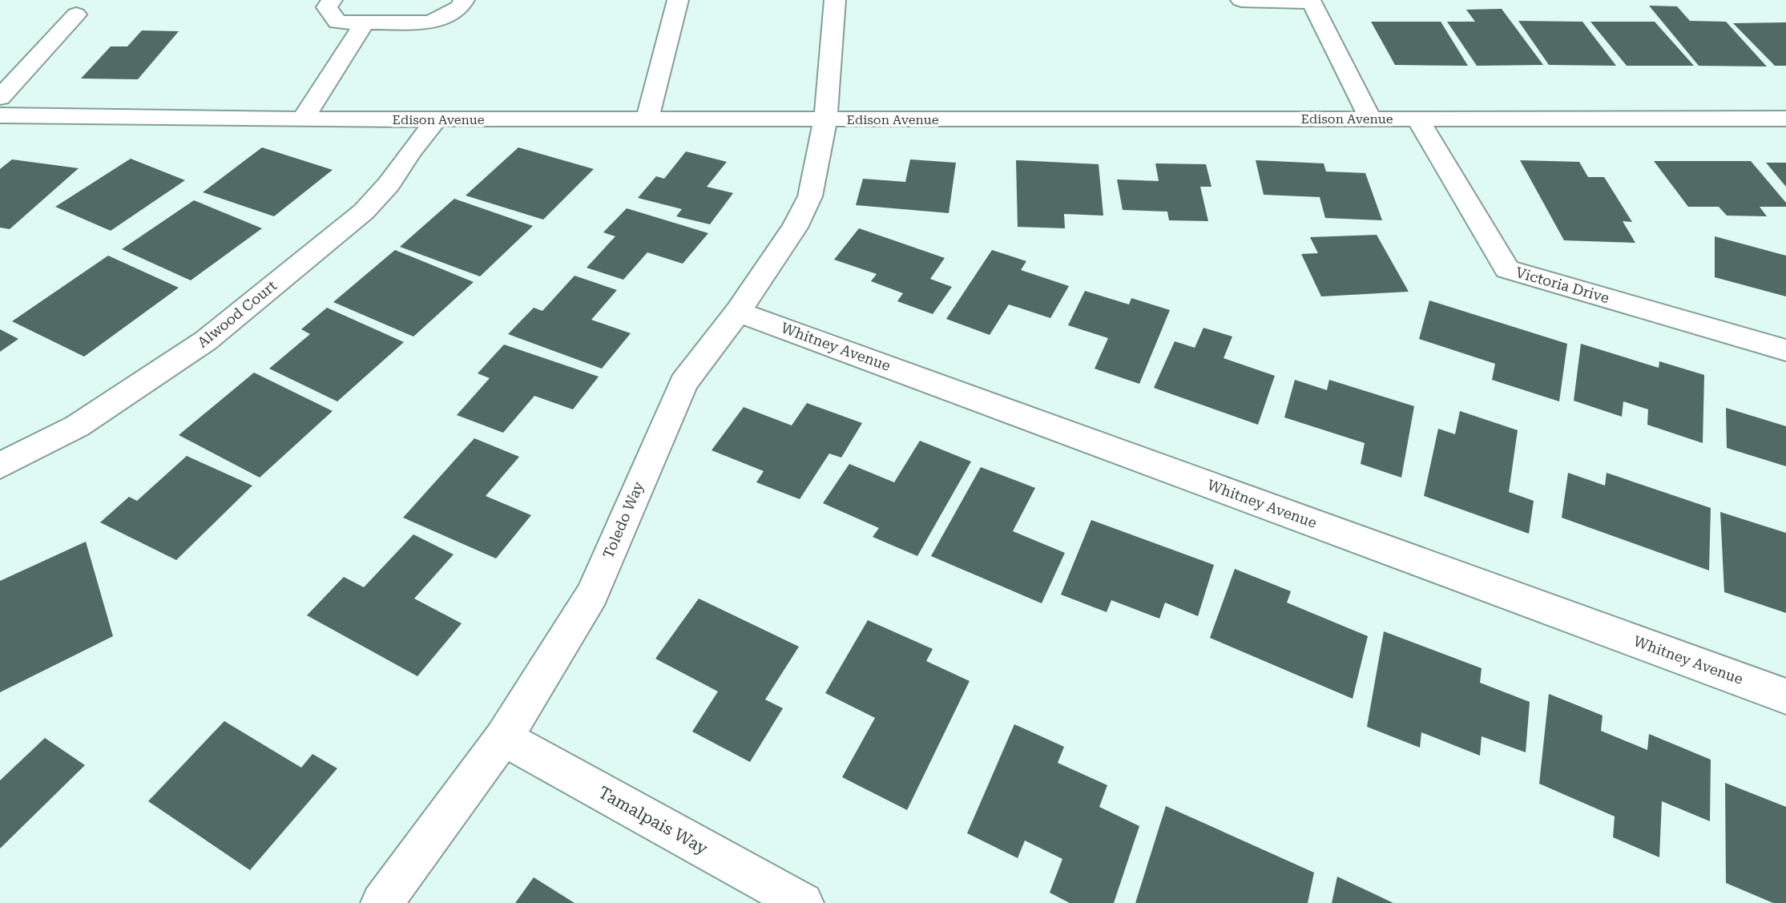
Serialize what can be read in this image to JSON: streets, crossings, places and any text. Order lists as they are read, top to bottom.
{
  "streets": {
    "street": [
      "Edison Avenue",
      "Victoria Drive",
      "Alwood Court",
      "Whitney Avenue",
      "Toledo Way",
      "Tamalpais Way"
    ]
  },
  "crossings": [
    ["Edison Avenue", "Victoria Drive"],
    ["Edison Avenue", "Alwood Court"],
    ["Edison Avenue", "Toledo Way"],
    ["Whitney Avenue", "Toledo Way"],
    ["Toledo Way", "Tamalpais Way"]
  ]
}
